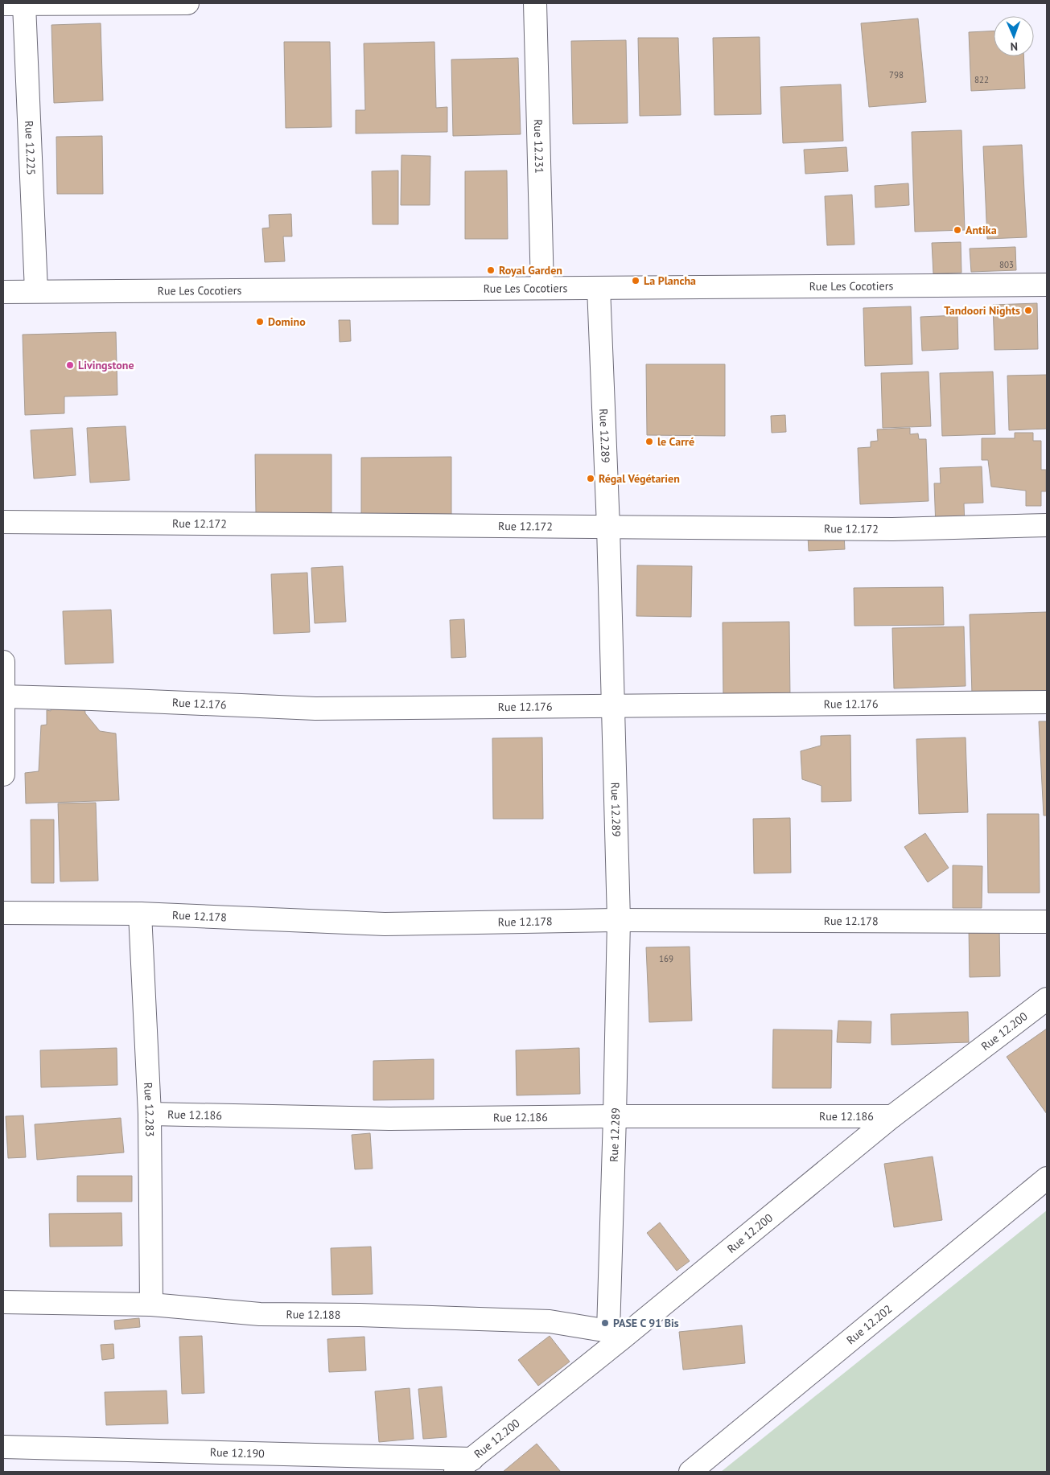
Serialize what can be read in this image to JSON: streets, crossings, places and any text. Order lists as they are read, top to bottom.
{
  "streets": {
    "street": [
      "Rue 12.231",
      "Rue 12.225",
      "Rue Les Cocotiers",
      "Rue 12.289",
      "Rue 12.172",
      "Rue 12.176",
      "Rue 12.178",
      "Rue 12.200",
      "Rue 12.283",
      "Rue 12.186",
      "Rue 12.188",
      "Rue 12.202",
      "Rue 12.190"
    ]
  },
  "crossings": [
    ["Rue 12.231", "Rue Les Cocotiers"],
    ["Rue 12.225", "Rue Les Cocotiers"],
    ["Rue Les Cocotiers", "Rue 12.289"],
    ["Rue 12.289", "Rue 12.172"],
    ["Rue 12.289", "Rue 12.176"],
    ["Rue 12.289", "Rue 12.178"],
    ["Rue 12.289", "Rue 12.200"],
    ["Rue 12.289", "Rue 12.186"],
    ["Rue 12.289", "Rue 12.188"],
    ["Rue 12.178", "Rue 12.283"],
    ["Rue 12.200", "Rue 12.186"],
    ["Rue 12.200", "Rue 12.188"],
    ["Rue 12.200", "Rue 12.190"],
    ["Rue 12.283", "Rue 12.186"],
    ["Rue 12.283", "Rue 12.188"]
  ],
  "places": [
    "Antika",
    "Royal Garden",
    "La Plancha",
    "Tandoori Nights",
    "Domino",
    "Livingstone",
    "le Carré",
    "Régal Végétarien",
    "PASE C 91 Bis"
  ],
  "house_numbers": [
    "798",
    "822",
    "803",
    "169"
  ],
  "north": "bottom"
}
